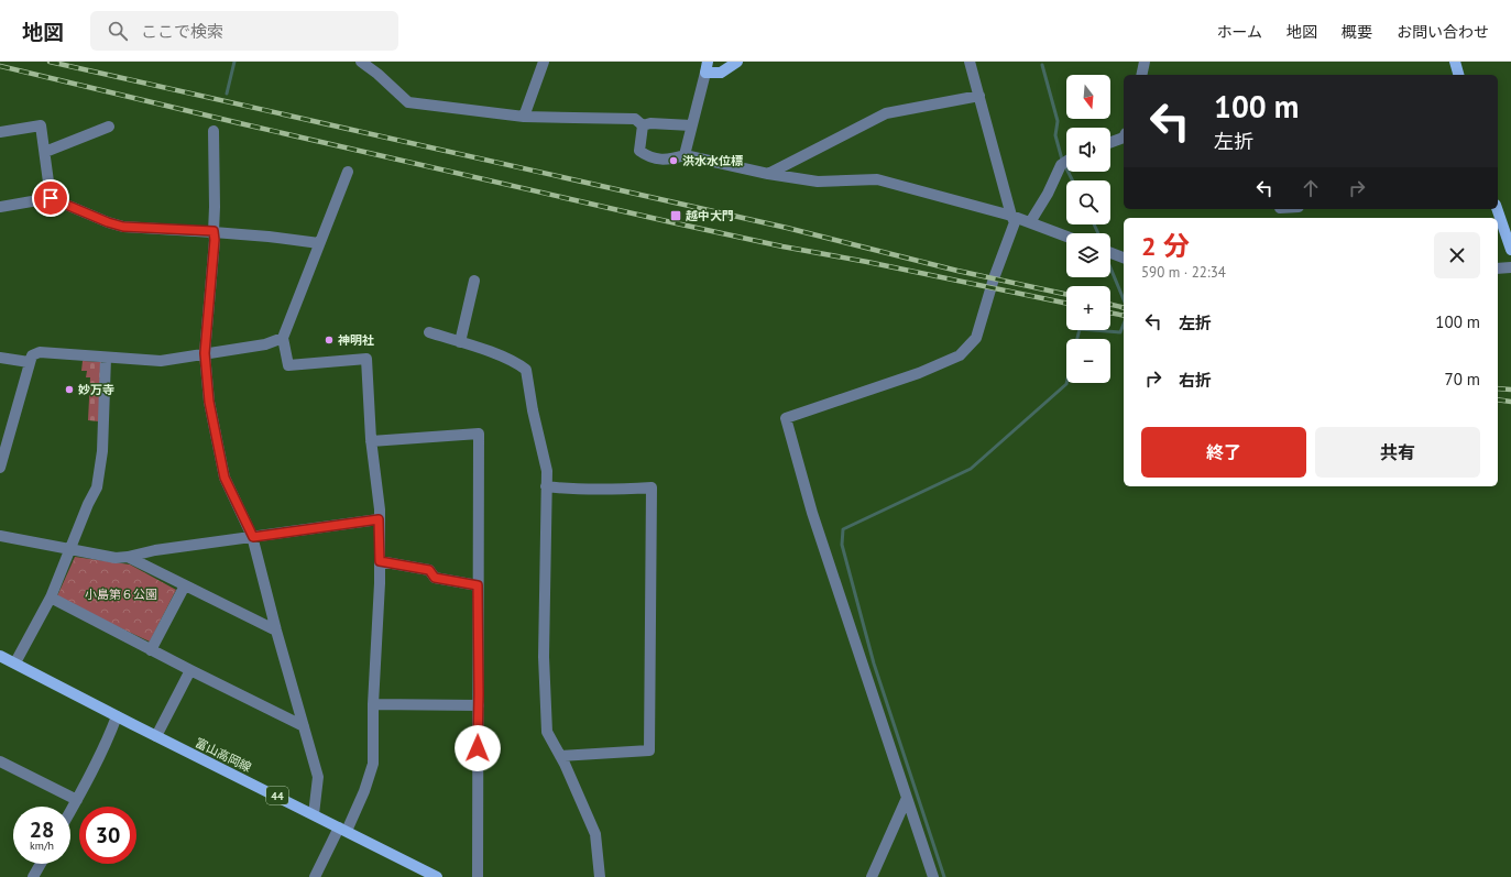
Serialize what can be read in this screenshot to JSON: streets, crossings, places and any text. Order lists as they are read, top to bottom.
{
  "streets": {
    "main road": ["富山高岡線", "44"]
  },
  "parks": ["小島第６公園"],
  "places": {
    "other": ["洪水水位標", "神明社", "妙万寺"],
    "transit": ["越中大門"]
  },
  "north": "bottom",
  "page": {
    "header": "地図",
    "search": "ここで検索",
    "nav": [
      "ホーム",
      "地図",
      "概要",
      "お問い合わせ"
    ],
    "map_buttons": ["+", "−"],
    "turn": ["100 m", "左折"],
    "heading": ["2 分", "590 m · 22:34"],
    "list": [
      {
        "name": "左折",
        "value": "100 m"
      },
      {
        "name": "右折",
        "value": "70 m"
      }
    ],
    "buttons": ["終了", "共有"],
    "speed": "28 km/h",
    "limit": "30"
  }
}
